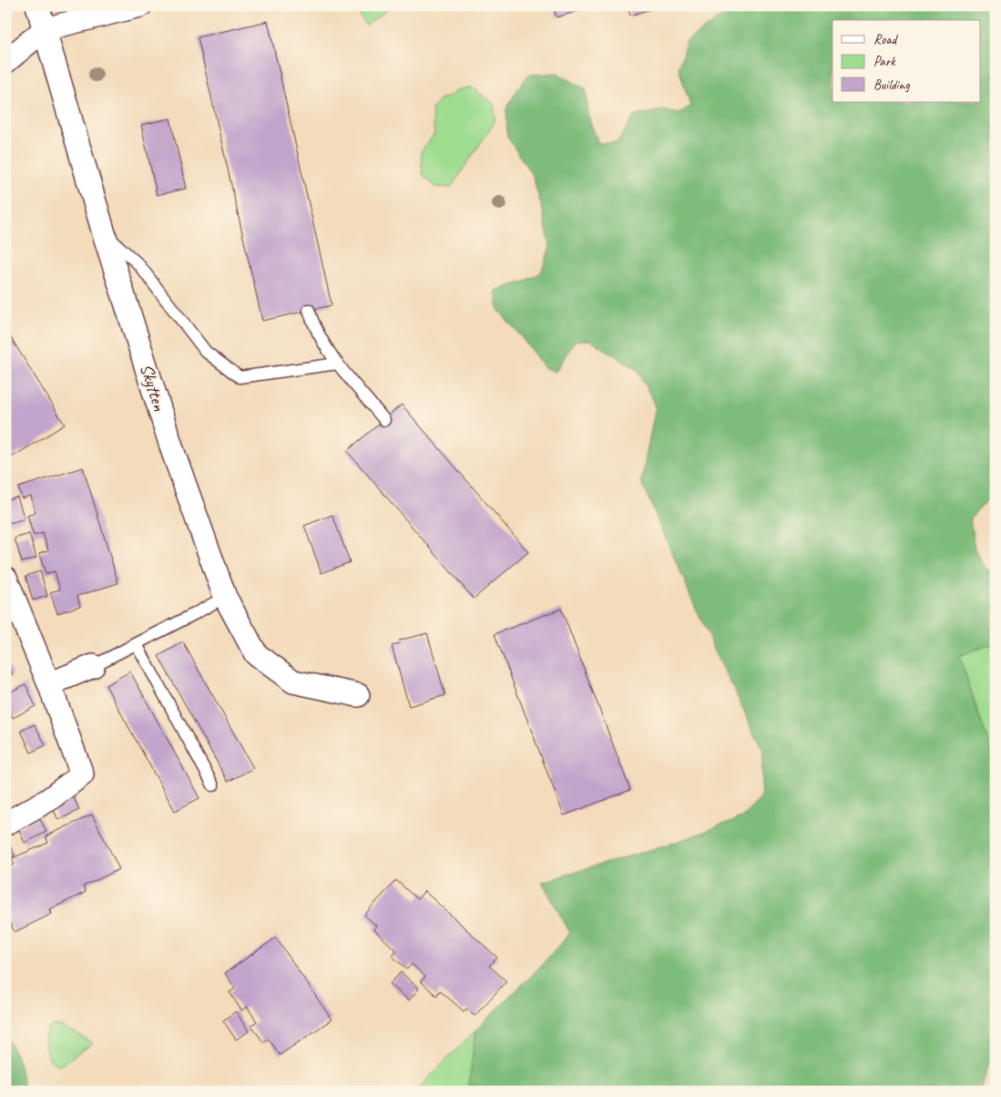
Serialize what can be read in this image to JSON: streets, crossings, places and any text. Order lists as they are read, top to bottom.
{
  "streets": {
    "street": ["Skytten"]
  },
  "legend": ["Road", "Park", "Building"]
}
